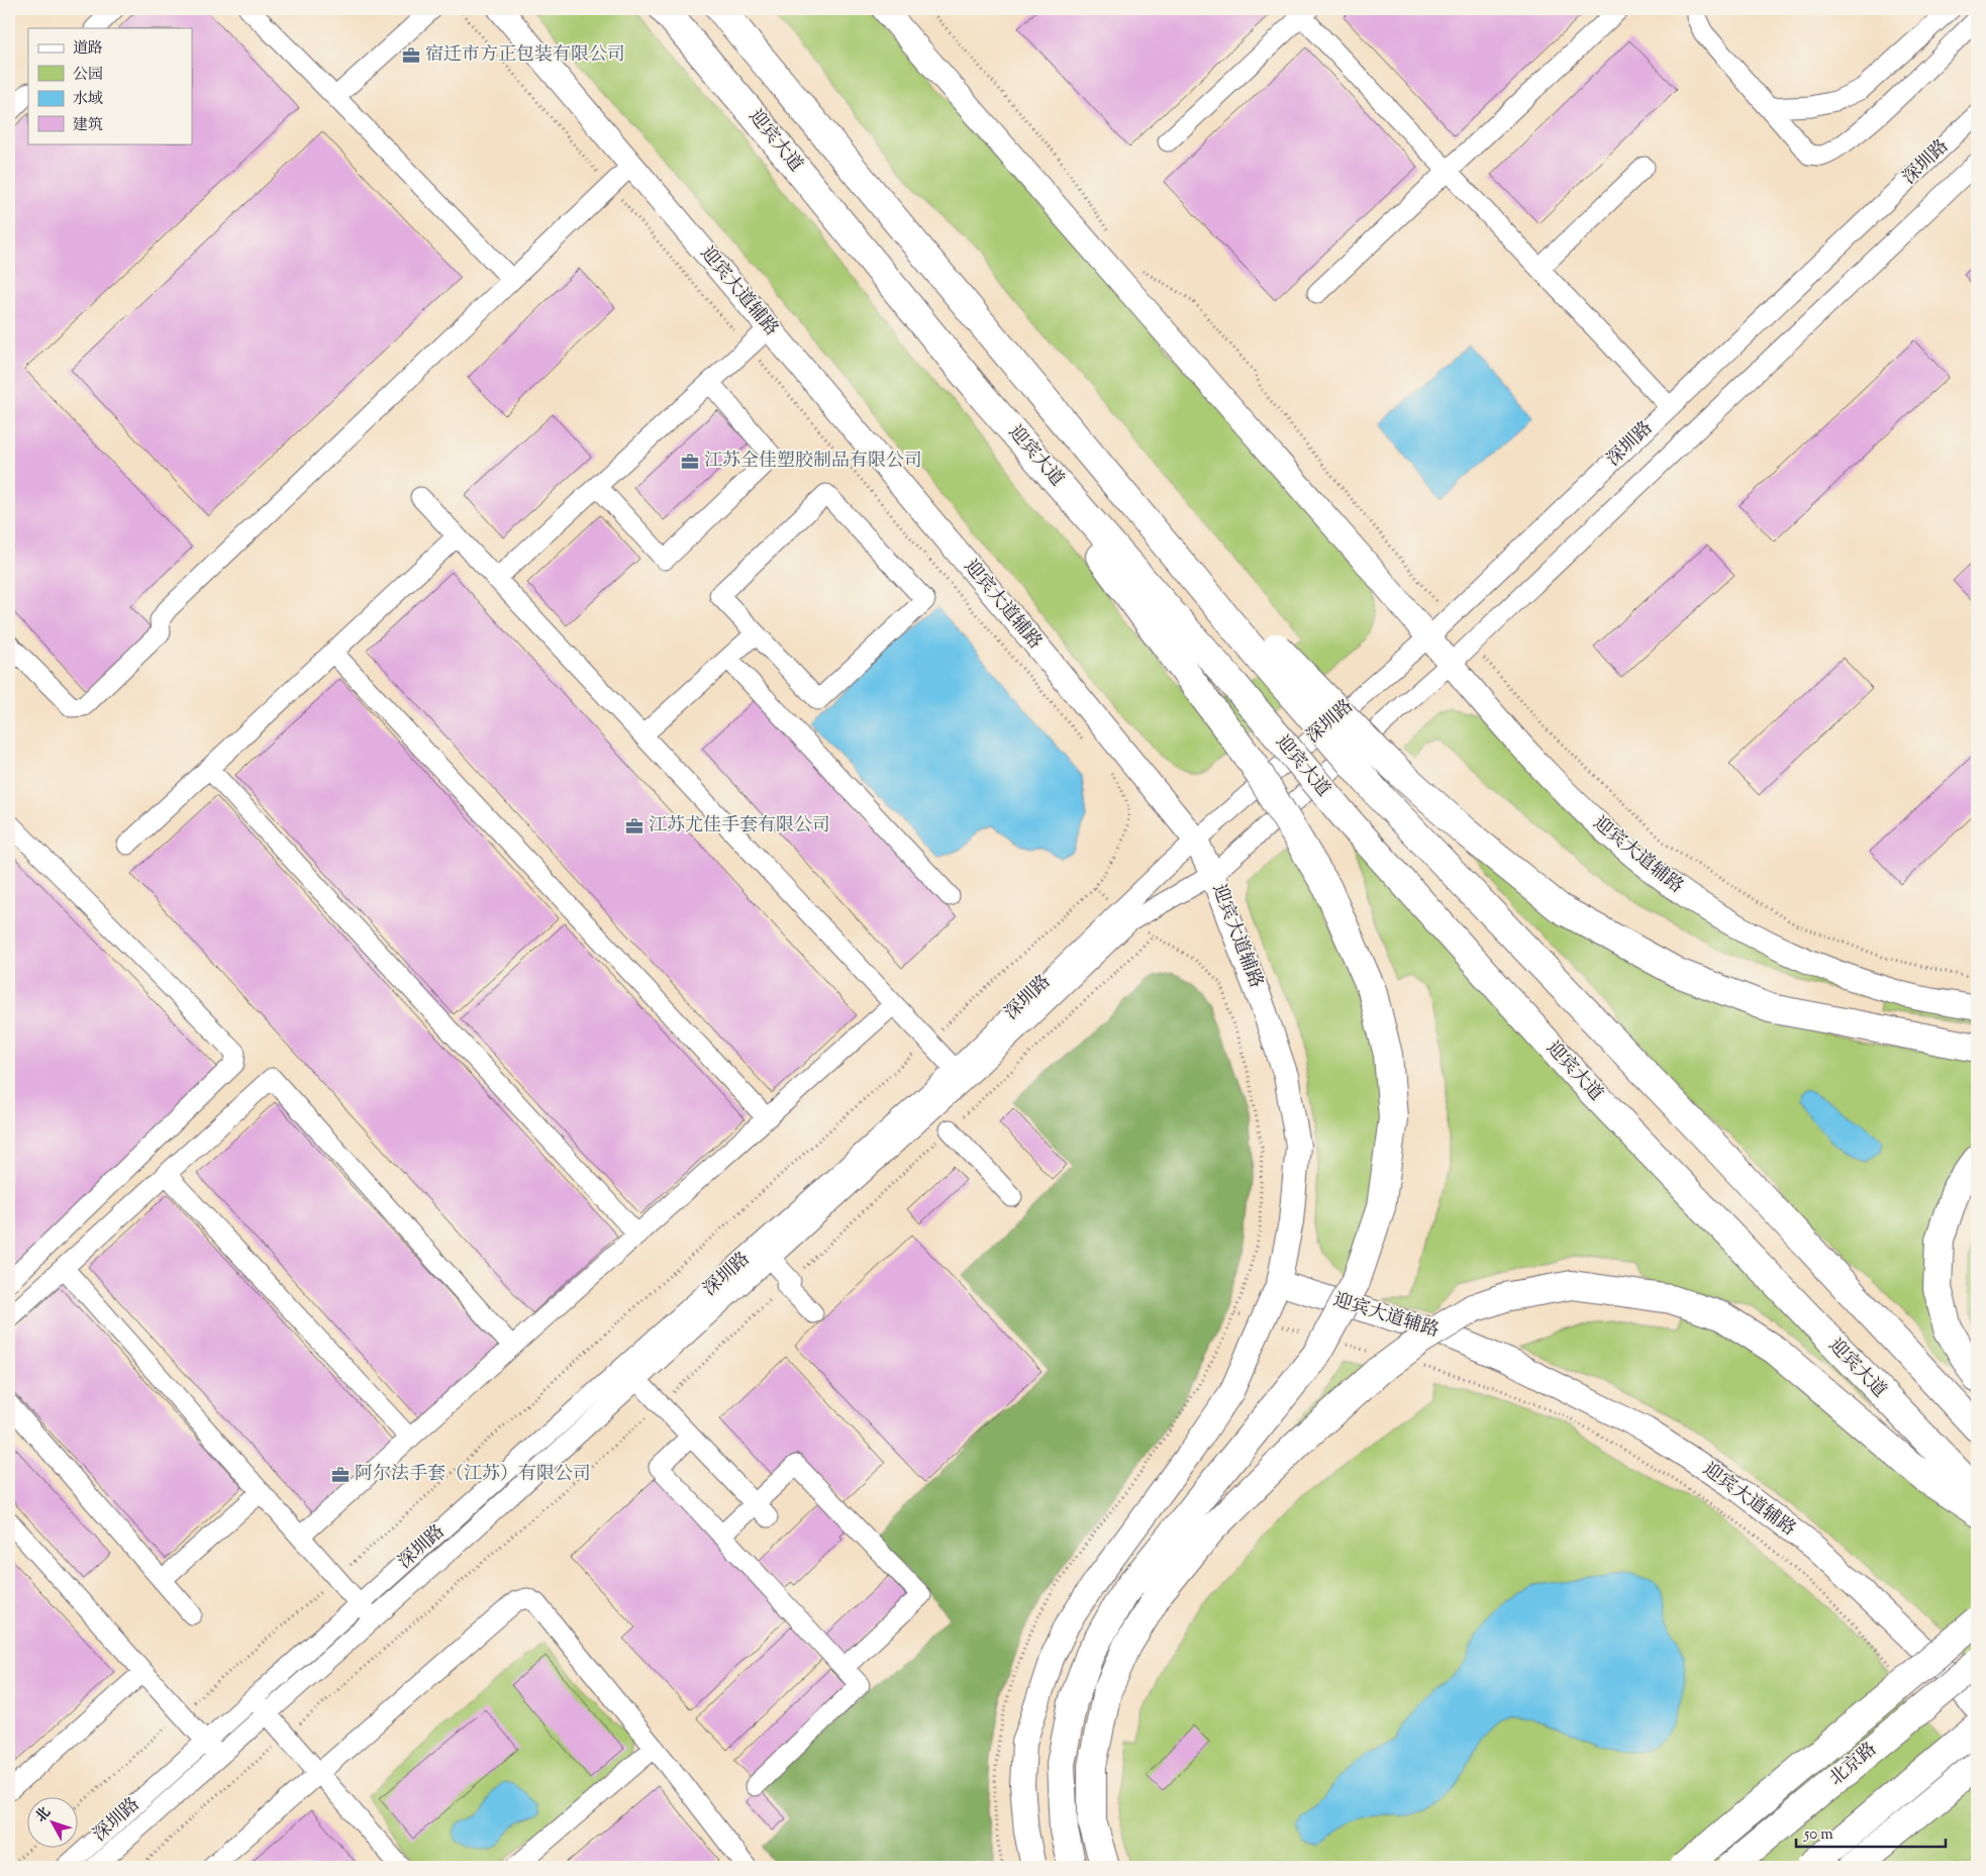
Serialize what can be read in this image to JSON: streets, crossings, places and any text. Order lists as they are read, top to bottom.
{
  "streets": {
    "highway": ["迎宾大道", "北京路"],
    "main road": ["迎宾大道辅路"],
    "street": ["深圳路"]
  },
  "crossings": [
    ["深圳路", "迎宾大道辅路"]
  ],
  "places": {
    "office": [
      "宿迁市方正包装有限公司",
      "江苏全佳塑胶制品有限公司",
      "江苏尤佳手套有限公司",
      "阿尔法手套（江苏）有限公司"
    ]
  },
  "legend": [
    "道路",
    "公园",
    "水域",
    "建筑"
  ],
  "scale_bar": "50 m",
  "north": "top left"
}
